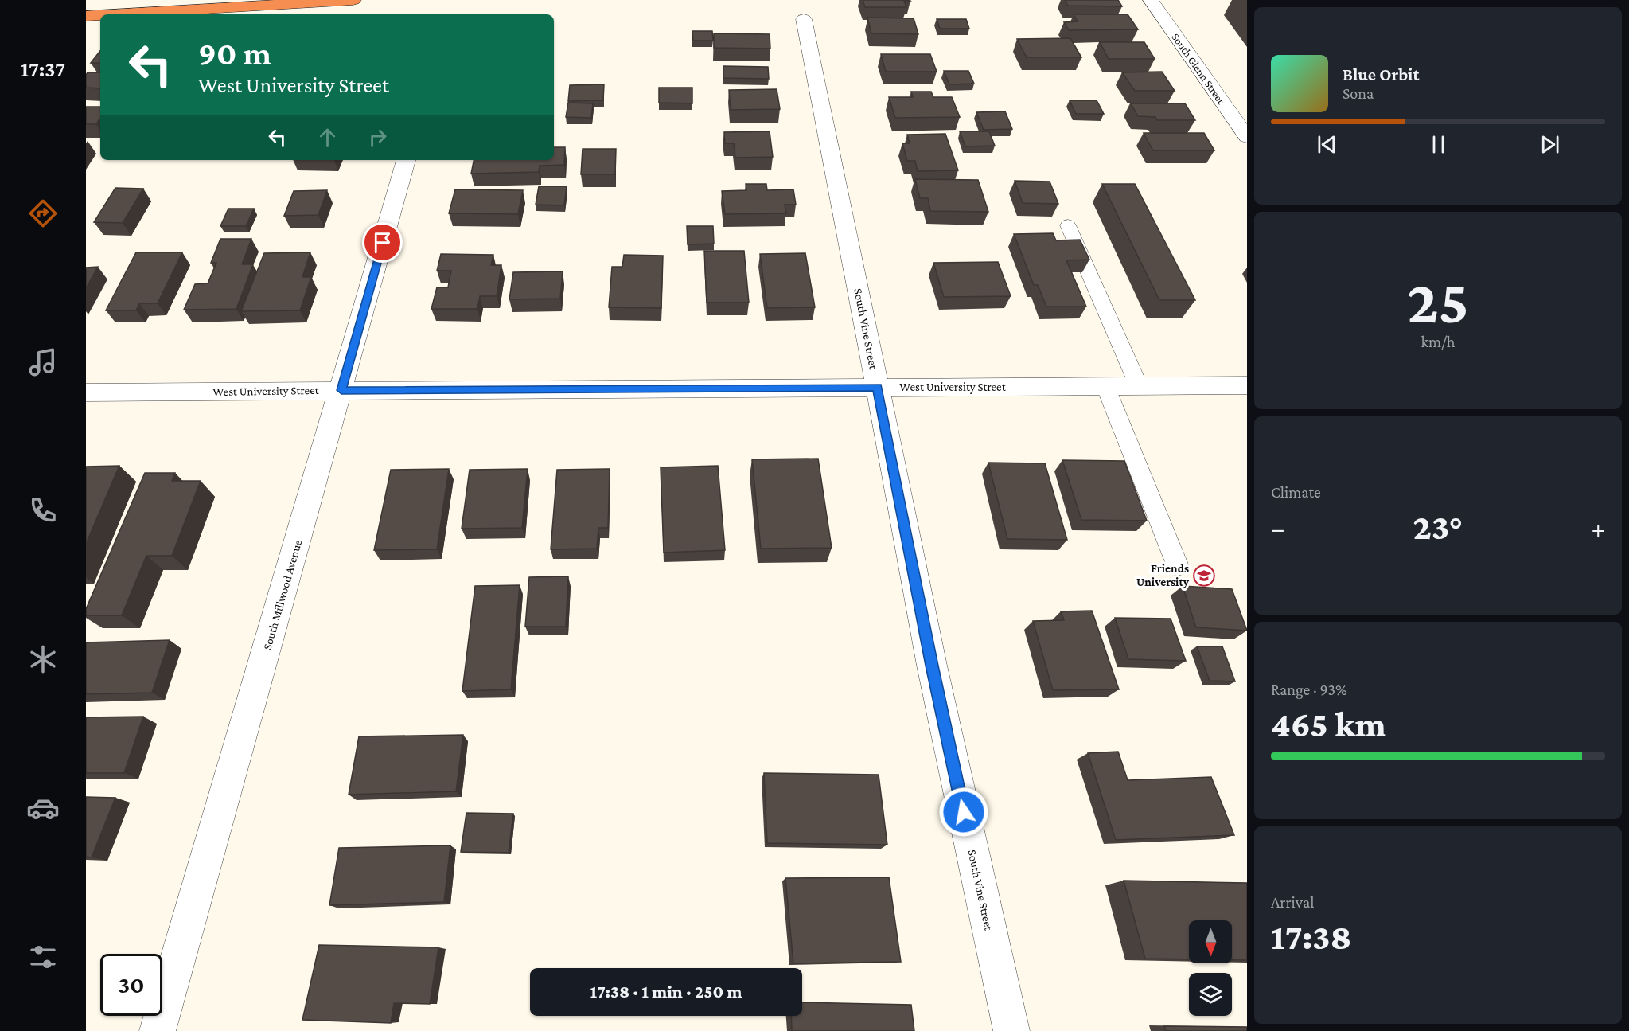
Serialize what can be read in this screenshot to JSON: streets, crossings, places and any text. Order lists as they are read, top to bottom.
{
  "streets": {
    "street": [
      "South Glenn Street",
      "South Vine Street",
      "West University Street",
      "South Millwood Avenue"
    ]
  },
  "crossings": [
    ["South Vine Street", "West University Street"],
    ["West University Street", "South Millwood Avenue"]
  ],
  "places": {
    "school or university": ["Friends University"]
  },
  "north": "bottom",
  "page": {
    "tabs": "17:37",
    "turn": ["90 m", "West University Street"],
    "song": ["Blue Orbit", "Sona"],
    "tile": [
      ["25", "km/h"],
      "Climate",
      ["Range · 93%", "465 km"],
      ["Arrival", "17:38"]
    ],
    "heat": ["−", "23°", "+"],
    "limit": "30",
    "trip": "17:38 · 1 min · 250 m"
  }
}
